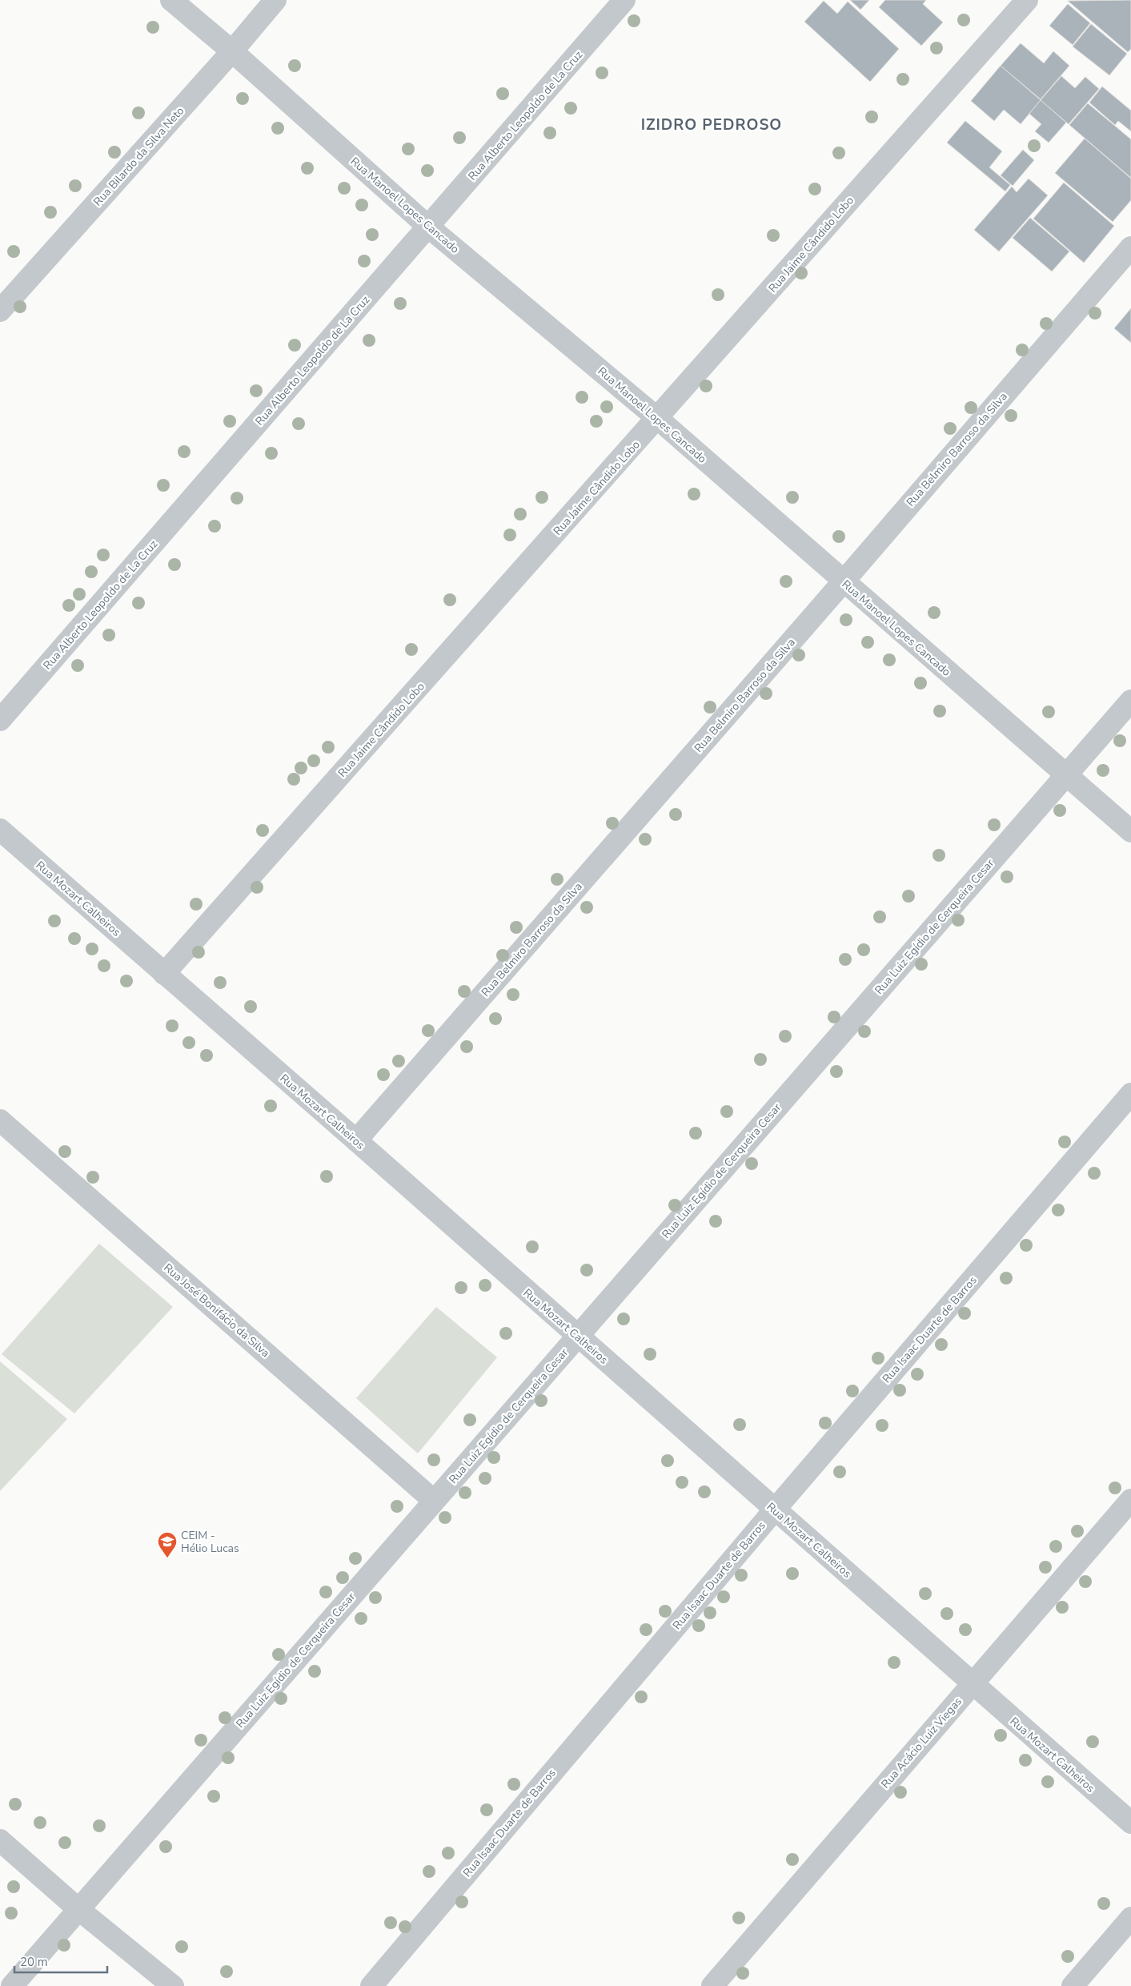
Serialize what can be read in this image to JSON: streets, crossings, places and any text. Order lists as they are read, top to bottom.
{
  "streets": {
    "street": [
      "Rua Alberto Leopoldo de La Cruz",
      "Rua Bilardo da Silva Neto",
      "Rua Manoel Lopes Cancado",
      "Rua Jaime Cândido Lobo",
      "Rua Belmiro Barroso da Silva",
      "Rua Mozart Calheiros",
      "Rua Luiz Egídio de Cerqueira Cesar",
      "Rua José Bonifácio da Silva",
      "Rua Isaac Duarte de Barros",
      "Rua Acácio Luiz Viegas"
    ]
  },
  "crossings": [
    ["Rua Alberto Leopoldo de La Cruz", "Rua Manoel Lopes Cancado"],
    ["Rua Bilardo da Silva Neto", "Rua Manoel Lopes Cancado"],
    ["Rua Manoel Lopes Cancado", "Rua Jaime Cândido Lobo"],
    ["Rua Manoel Lopes Cancado", "Rua Belmiro Barroso da Silva"],
    ["Rua Manoel Lopes Cancado", "Rua Luiz Egídio de Cerqueira Cesar"],
    ["Rua Jaime Cândido Lobo", "Rua Mozart Calheiros"],
    ["Rua Belmiro Barroso da Silva", "Rua Mozart Calheiros"],
    ["Rua Mozart Calheiros", "Rua Luiz Egídio de Cerqueira Cesar"],
    ["Rua Mozart Calheiros", "Rua Isaac Duarte de Barros"],
    ["Rua Mozart Calheiros", "Rua Acácio Luiz Viegas"],
    ["Rua Luiz Egídio de Cerqueira Cesar", "Rua José Bonifácio da Silva"]
  ],
  "districts": ["IZIDRO PEDROSO"],
  "places": {
    "school or university": ["CEIM - Hélio Lucas"]
  },
  "scale_bar": "20 m"
}
